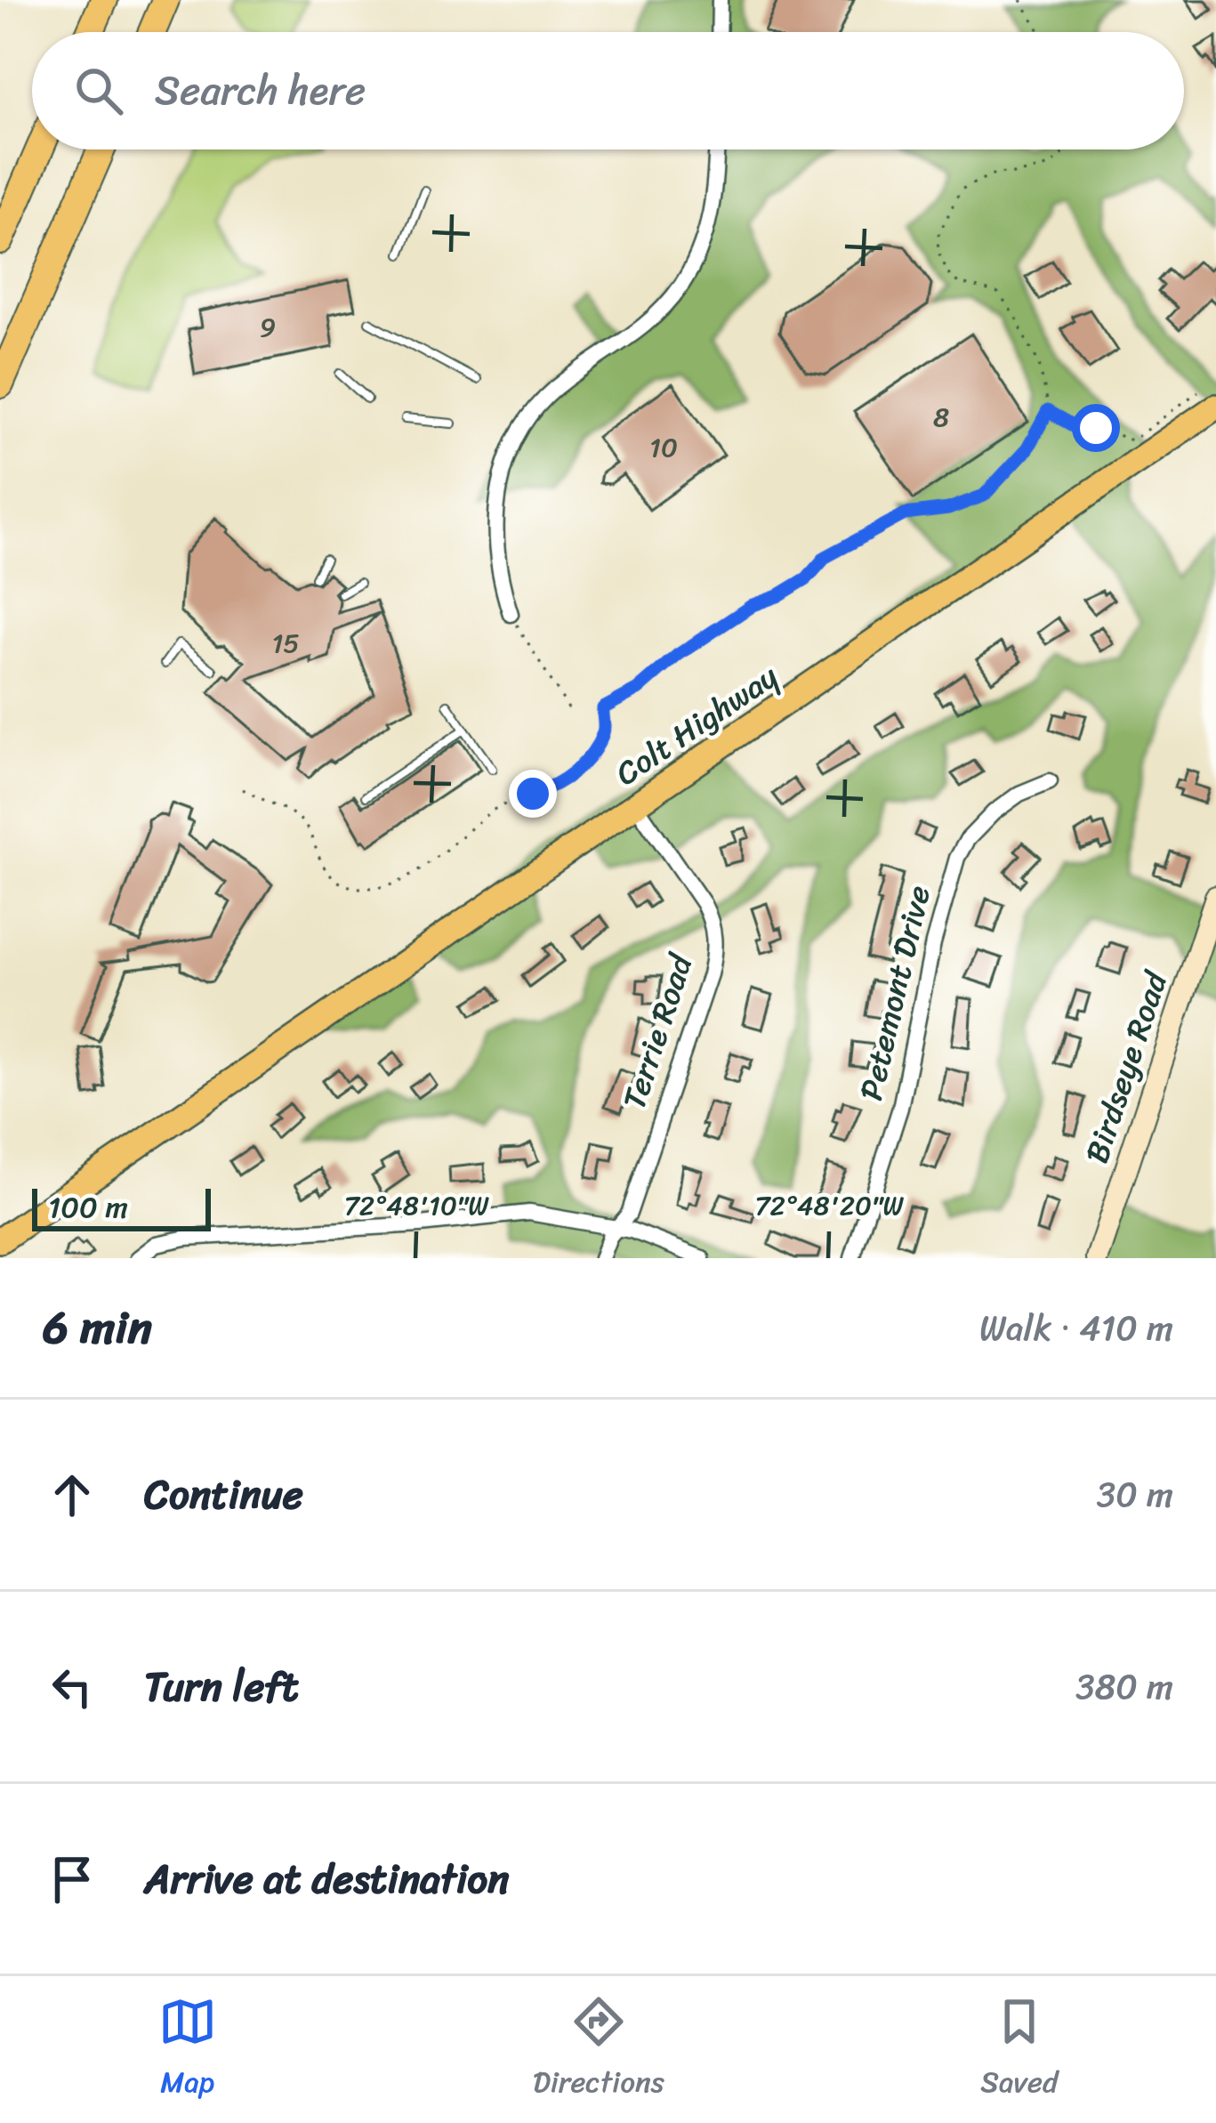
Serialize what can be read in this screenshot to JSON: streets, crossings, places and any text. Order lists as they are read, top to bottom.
{
  "streets": {
    "highway": ["Colt Highway"],
    "main road": ["Birdseye Road"],
    "street": ["Petemont Drive", "Terrie Road"]
  },
  "crossings": [
    ["Colt Highway", "Terrie Road"]
  ],
  "house_numbers": [
    "9",
    "8",
    "10",
    "15"
  ],
  "scale_bar": "100 m",
  "page": {
    "search": "Search here",
    "scale": "100 m",
    "heading": ["6 min", "Walk · 410 m"],
    "list": [
      ["Continue", "30 m"],
      ["Turn left", "380 m"],
      "Arrive at destination"
    ],
    "nav": ["Map", "Directions", "Saved"]
  },
  "coordinates": ["72°48'10\"W", "72°48'20\"W"]
}
